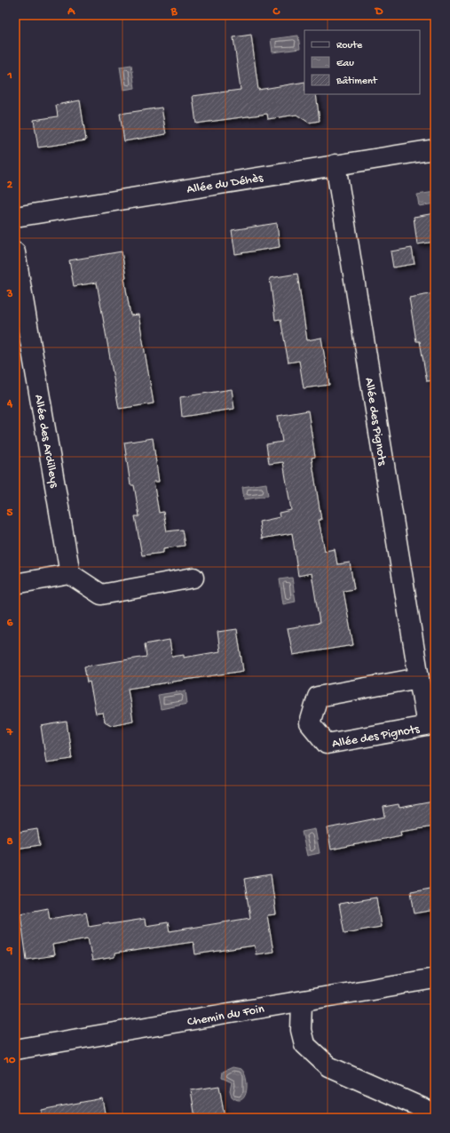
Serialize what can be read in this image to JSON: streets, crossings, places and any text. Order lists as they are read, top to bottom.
{
  "streets": {
    "street": [
      "Allée du Déhès",
      "Allée des Pignots",
      "Allée des Ardilleys",
      "Chemin du Foin"
    ]
  },
  "crossings": [
    ["Allée du Déhès", "Allée des Pignots"]
  ],
  "legend": ["Route", "Eau", "Bâtiment"],
  "grid": {
    "columns": [
      "A",
      "B",
      "C",
      "D"
    ],
    "rows": [
      "1",
      "2",
      "3",
      "4",
      "5",
      "6",
      "7",
      "8",
      "9",
      "10"
    ]
  }
}
